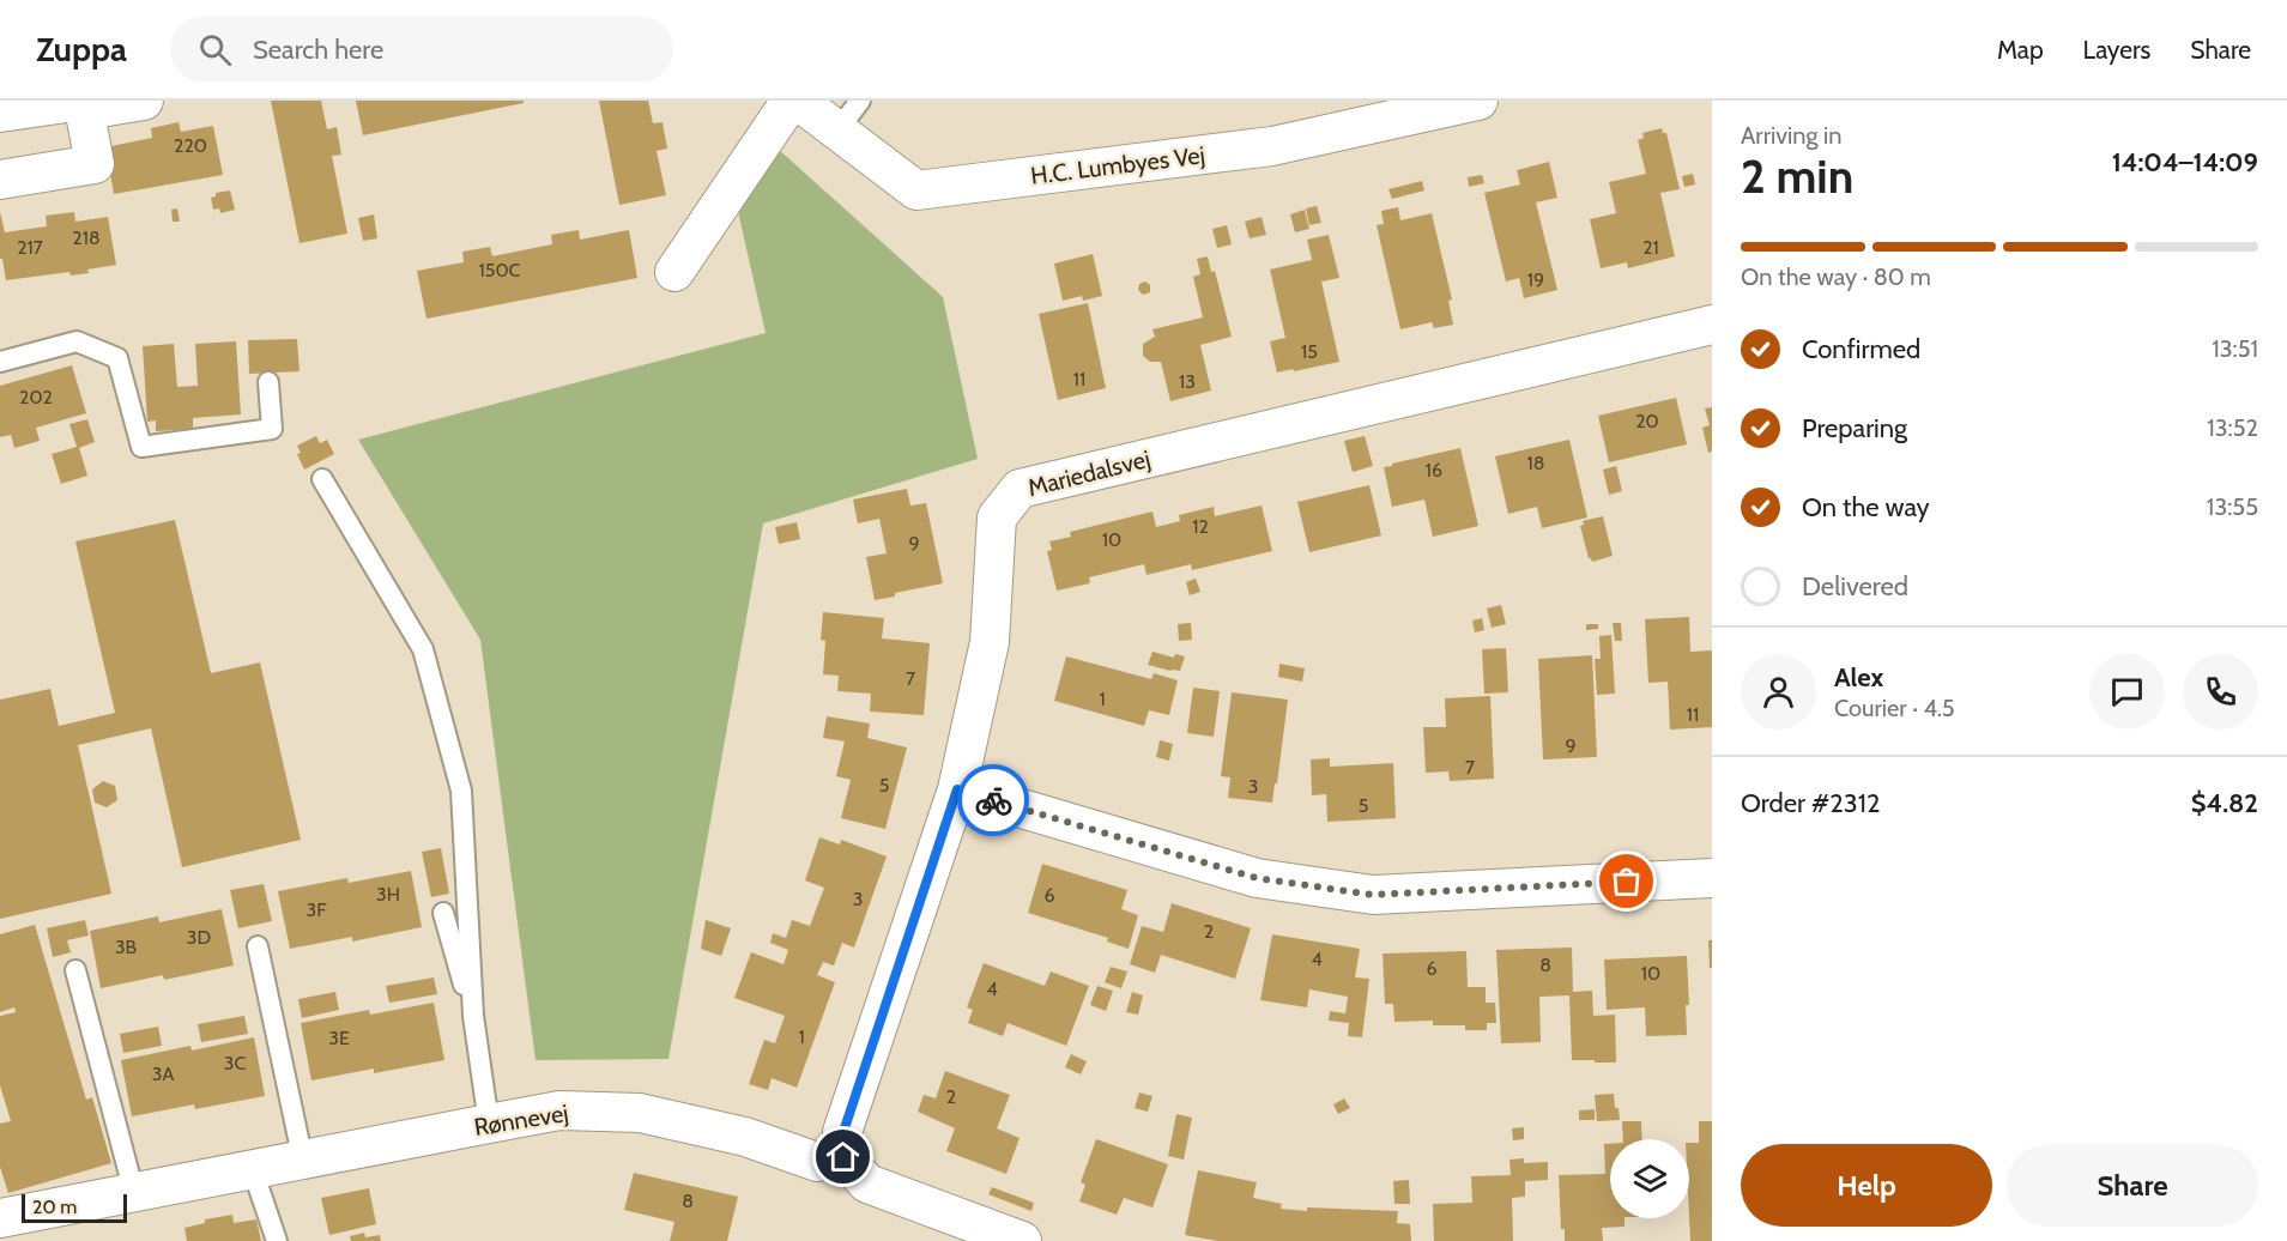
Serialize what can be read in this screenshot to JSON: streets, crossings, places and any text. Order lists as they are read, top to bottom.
{
  "streets": {
    "street": ["H.C. Lumbyes Vej", "Mariedalsvej", "Rønnevej"]
  },
  "crossings": [
    ["Mariedalsvej", "Rønnevej"]
  ],
  "house_numbers": [
    "220",
    "218",
    "217",
    "21",
    "150C",
    "19",
    "15",
    "11",
    "13",
    "202",
    "20",
    "18",
    "16",
    "12",
    "10",
    "9",
    "7",
    "1",
    "11",
    "9",
    "7",
    "5",
    "3",
    "5",
    "3H",
    "6",
    "3",
    "3F",
    "2",
    "3D",
    "3B",
    "4",
    "8",
    "6",
    "10",
    "4",
    "1",
    "3E",
    "3C",
    "3A",
    "2",
    "8"
  ],
  "scale_bar": "20 m",
  "page": {
    "header": "Zuppa",
    "search": "Search here",
    "nav": ["Map", "Layers", "Share"],
    "heading": ["2 min", "Arriving in", "14:04–14:09"],
    "panel": [
      "Alex",
      "Courier · 4.5",
      "Order #2312",
      "$4.82"
    ],
    "bar": "On the way · 80 m",
    "list": [
      ["Confirmed", "13:51"],
      ["Preparing", "13:52"],
      ["On the way", "13:55"],
      "Delivered"
    ],
    "buttons": ["Help", "Share"],
    "scale": "20 m"
  }
}
